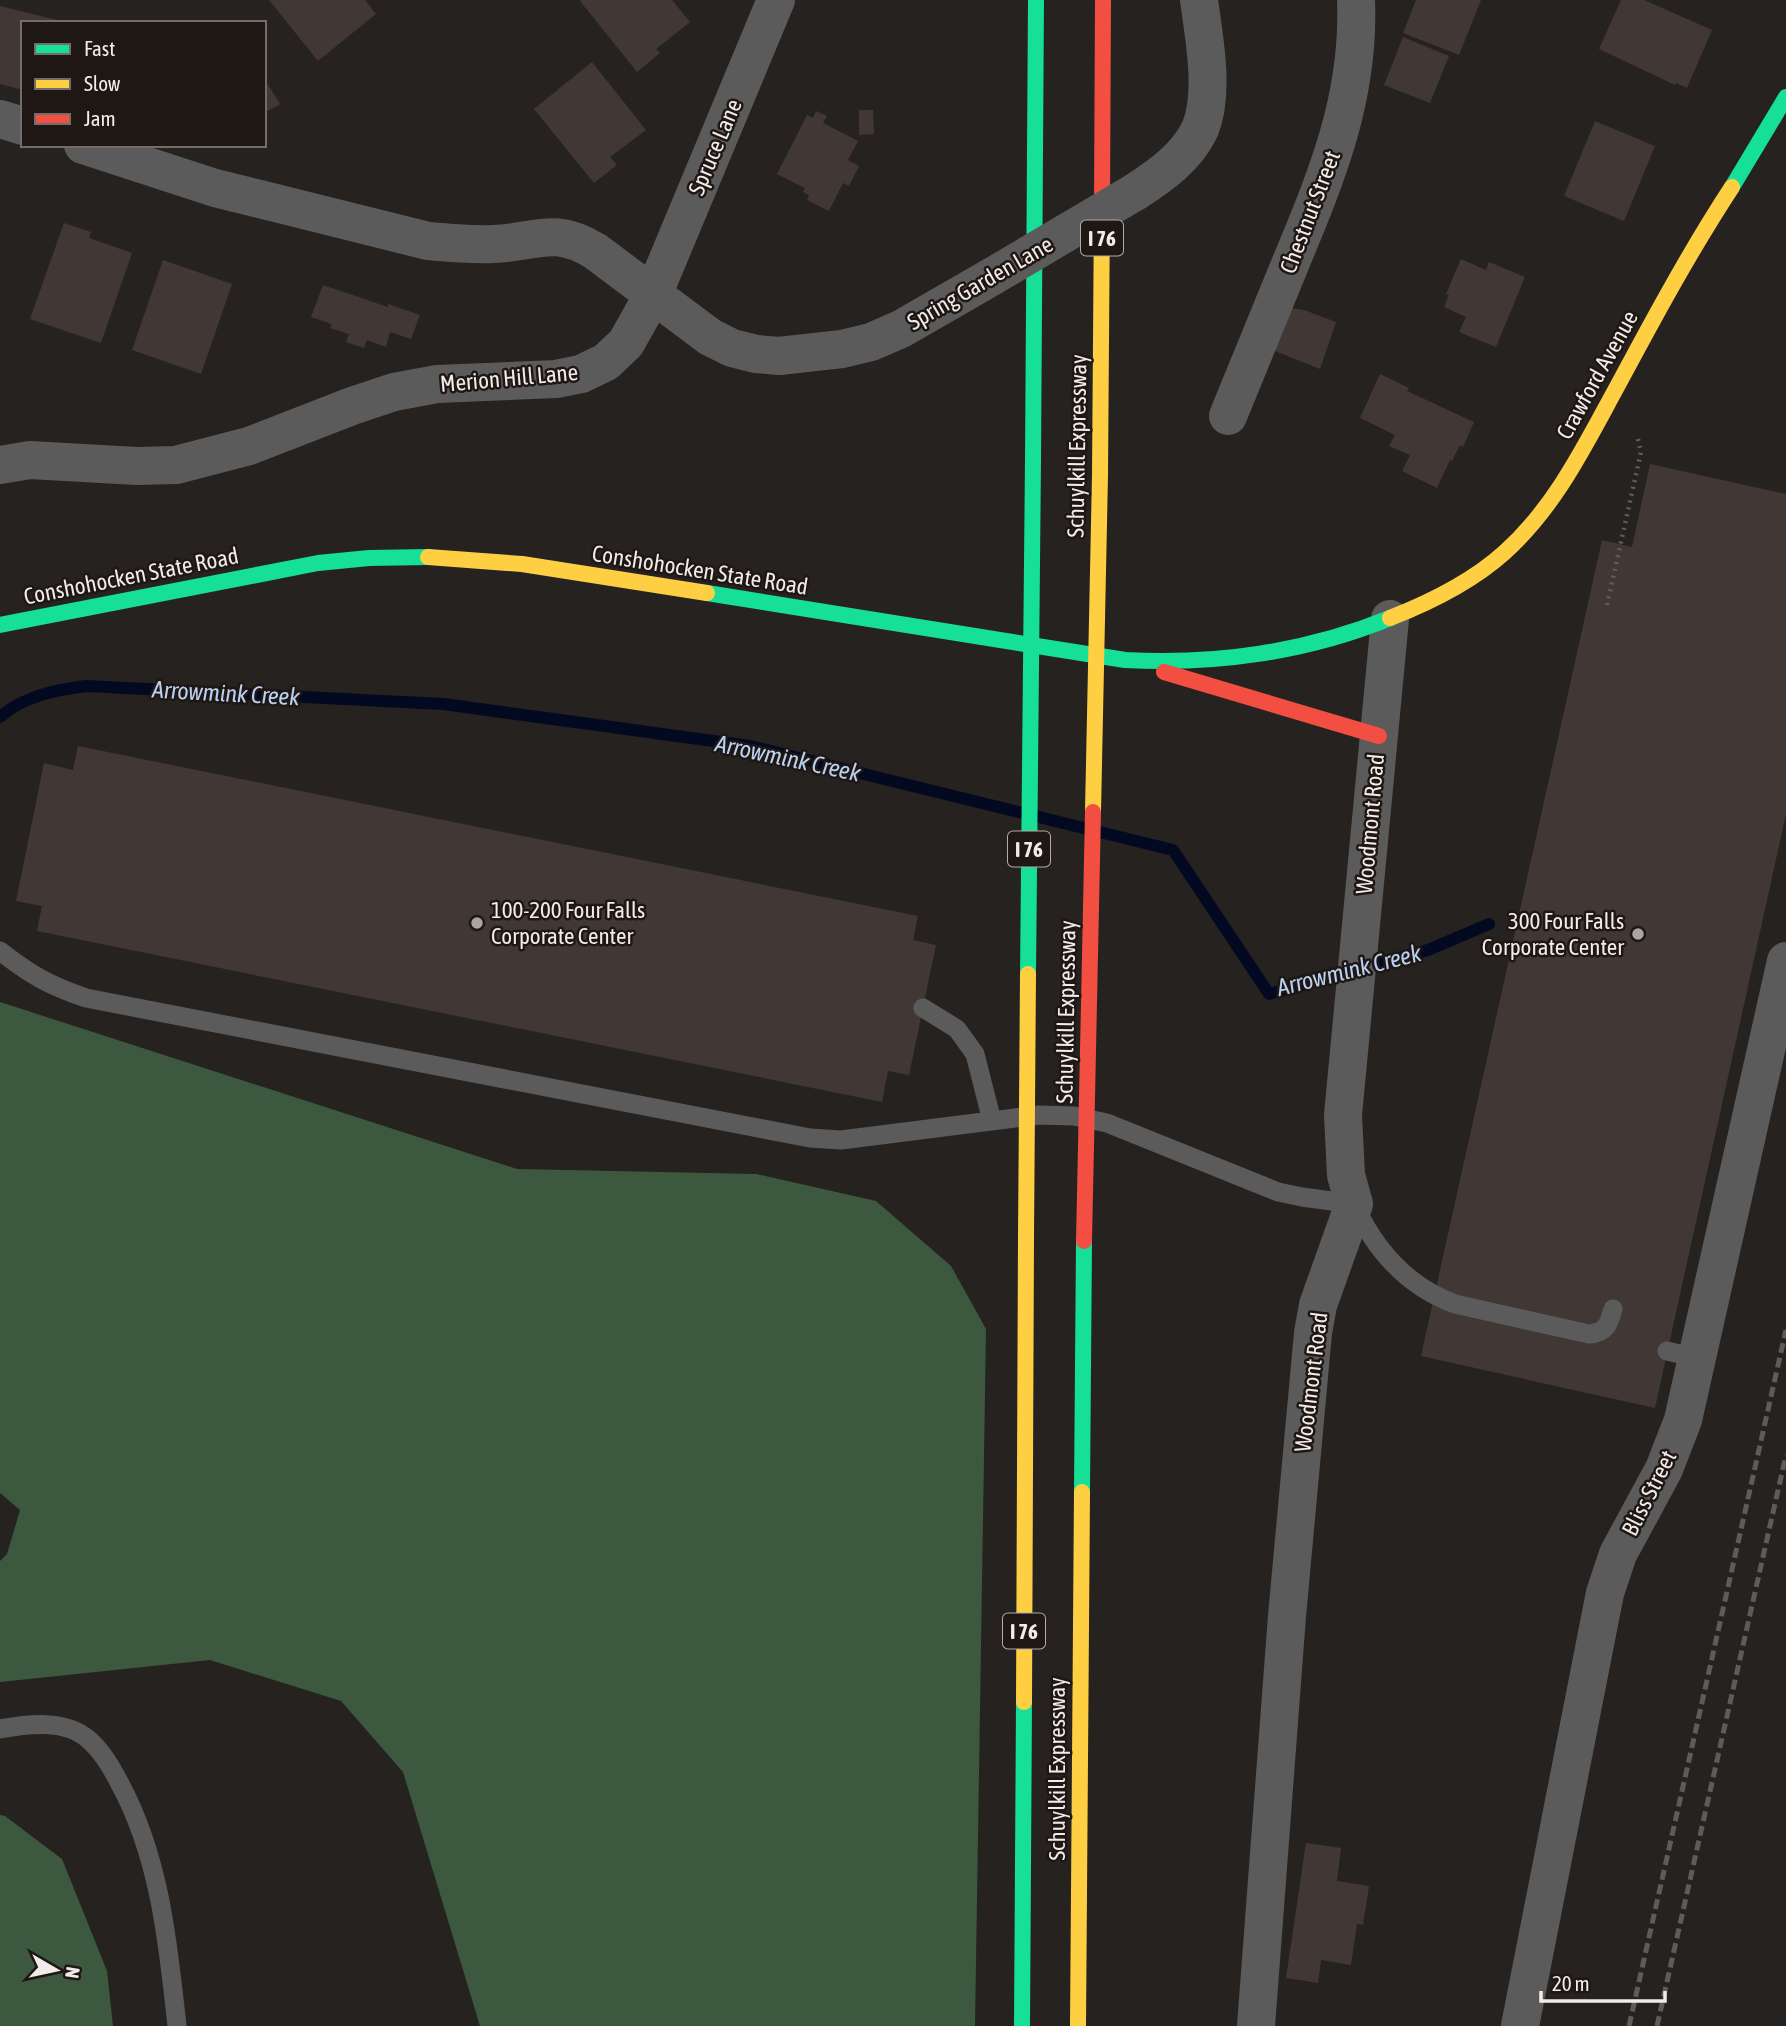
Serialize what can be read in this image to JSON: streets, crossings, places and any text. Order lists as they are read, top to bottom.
{
  "streets": {
    "main road": [
      "I 76",
      "Crawford Avenue",
      "Schuylkill Expressway",
      "Conshohocken State Road"
    ],
    "street": [
      "Spruce Lane",
      "Chestnut Street",
      "Spring Garden Lane",
      "Merion Hill Lane",
      "Woodmont Road",
      "Bliss Street"
    ]
  },
  "crossings": [
    ["Spruce Lane", "Spring Garden Lane"],
    ["Spruce Lane", "Merion Hill Lane"],
    ["Spring Garden Lane", "Merion Hill Lane"],
    ["Crawford Avenue", "Conshohocken State Road"],
    ["Crawford Avenue", "Woodmont Road"],
    ["Conshohocken State Road", "Woodmont Road"]
  ],
  "water": ["Arrowmink Creek"],
  "places": ["100-200 Four Falls Corporate Center", "300 Four Falls Corporate Center"],
  "legend": ["Fast", "Slow", "Jam"],
  "scale_bar": "20 m",
  "north": "right"
}
